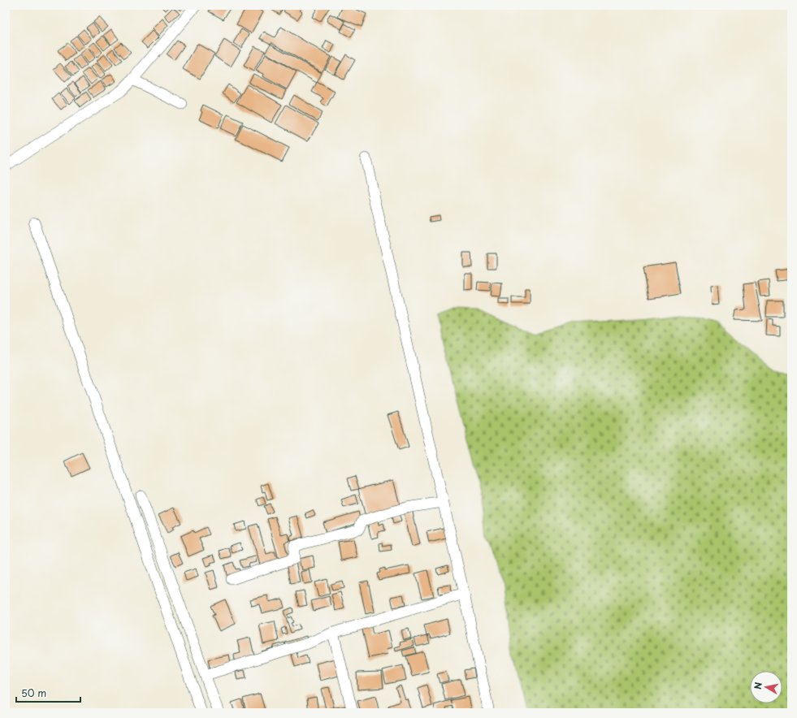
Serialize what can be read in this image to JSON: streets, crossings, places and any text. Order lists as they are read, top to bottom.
{
  "scale_bar": "50 m",
  "north": "left"
}
